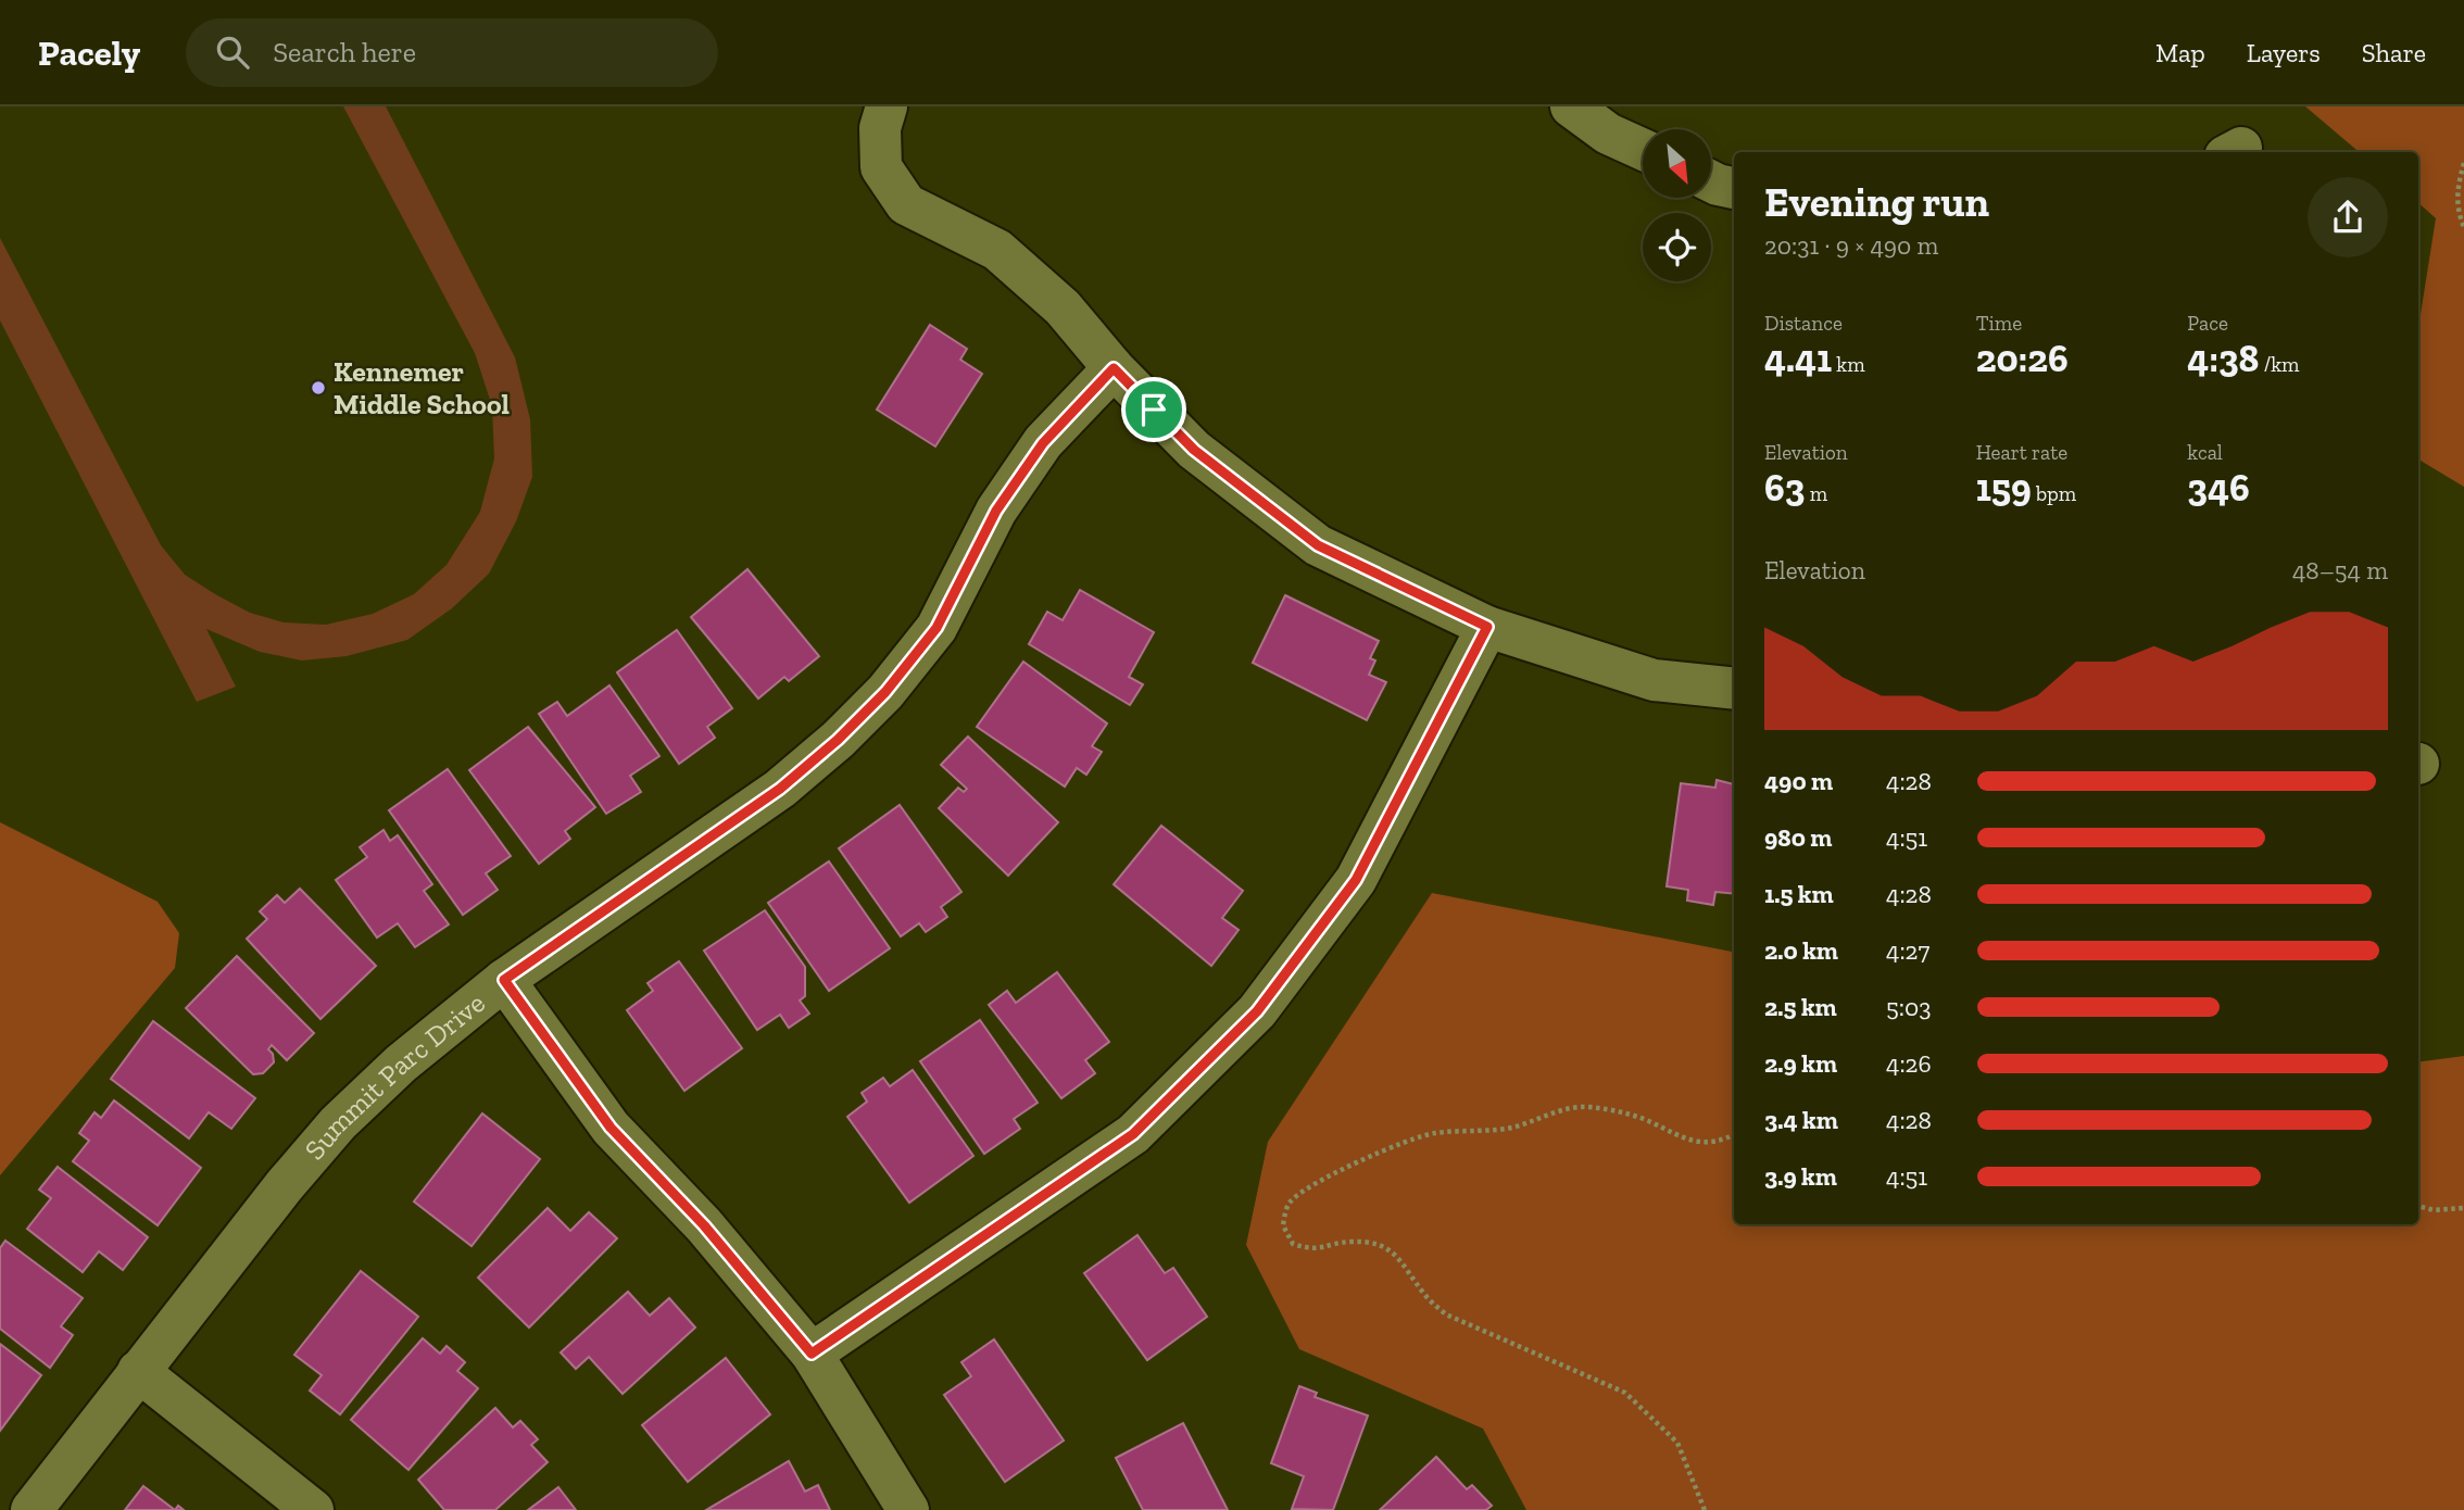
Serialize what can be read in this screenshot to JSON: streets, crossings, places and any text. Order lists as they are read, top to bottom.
{
  "streets": {
    "street": ["Summit Parc Drive"]
  },
  "places": ["Kennemer Middle School"],
  "north": "bottom right",
  "page": {
    "header": "Pacely",
    "search": "Search here",
    "nav": ["Map", "Layers", "Share"],
    "heading": ["Evening run", "20:31 · 9 × 490 m"],
    "stats": [
      ["Distance", "4.41 km"],
      ["Time", "20:26"],
      ["Pace", "4:38 /km"],
      ["Elevation", "63 m"],
      ["Heart rate", "159 bpm"],
      ["kcal", "346"]
    ],
    "chart": ["Elevation", "48–54 m"],
    "list": [
      {
        "name": "490 m",
        "note": "4:28"
      },
      {
        "name": "980 m",
        "note": "4:51"
      },
      {
        "name": "1.5 km",
        "note": "4:28"
      },
      {
        "name": "2.0 km",
        "note": "4:27"
      },
      {
        "name": "2.5 km",
        "note": "5:03"
      },
      {
        "name": "2.9 km",
        "note": "4:26"
      },
      {
        "name": "3.4 km",
        "note": "4:28"
      },
      {
        "name": "3.9 km",
        "note": "4:51"
      }
    ]
  }
}
